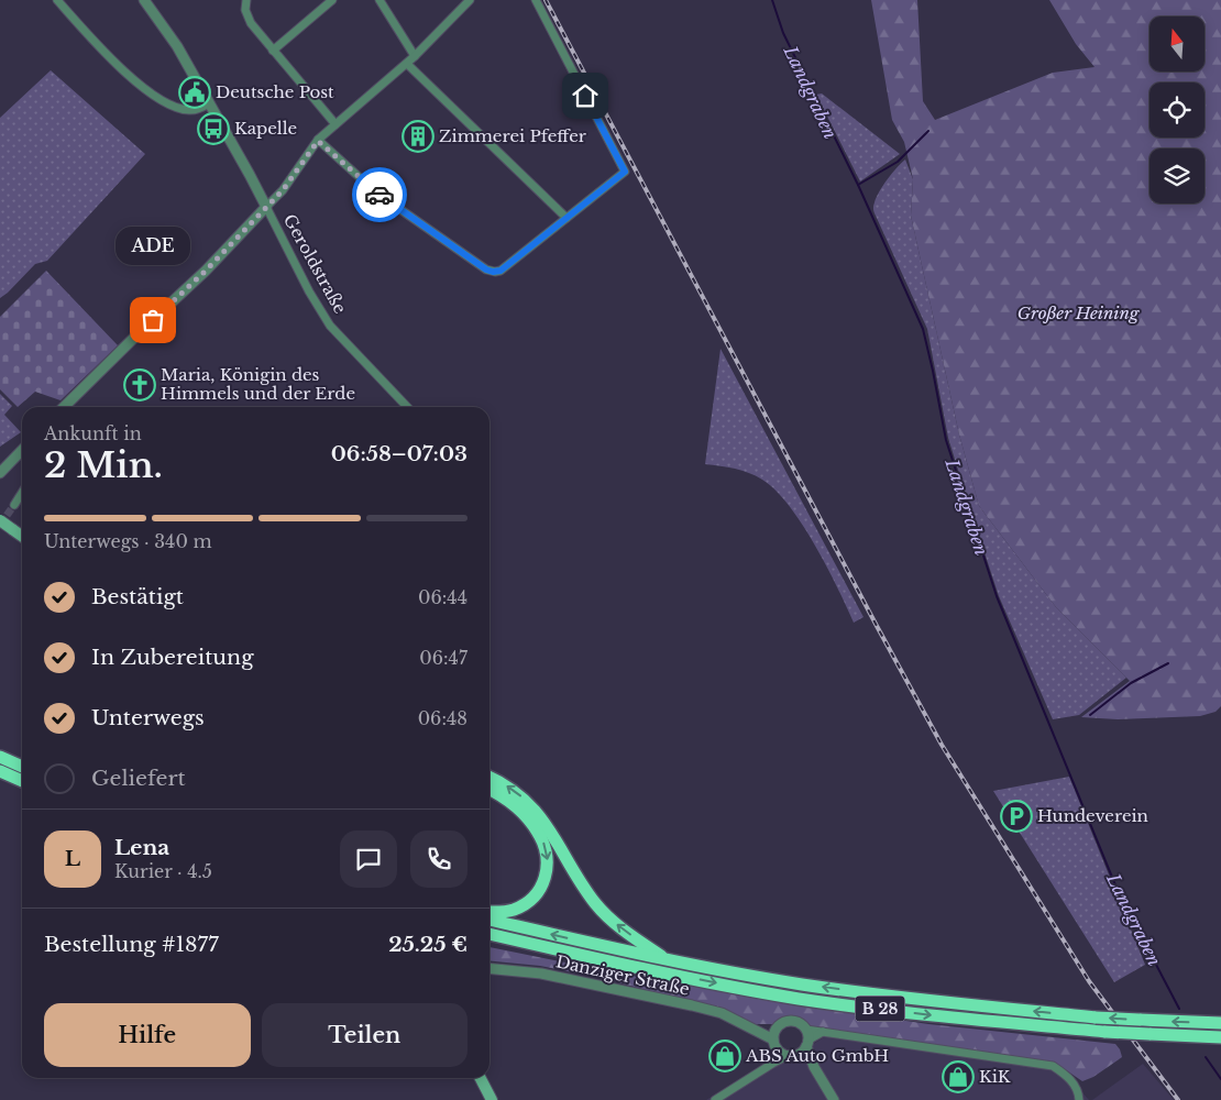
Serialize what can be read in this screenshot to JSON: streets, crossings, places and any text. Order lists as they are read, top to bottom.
{
  "streets": {
    "highway": ["B 28"],
    "street": ["Geroldstraße", "Danziger Straße"]
  },
  "water": ["Landgraben"],
  "parks": ["Großer Heining"],
  "places": {
    "public building": ["Deutsche Post"],
    "bus stop": ["Kapelle"],
    "building": ["Zimmerei Pfeffer"],
    "other": ["ADE"],
    "church": ["Maria, Königin des Himmels und der Erde"],
    "parking": ["Hundeverein"],
    "shop": ["ABS Auto GmbH", "KiK"]
  },
  "north": "top",
  "page": {
    "bubble": "ADE",
    "heading": ["2 Min.", "Ankunft in", "06:58–07:03"],
    "panel": [
      "Lena",
      "Kurier · 4.5",
      "Bestellung #1877",
      "25.25 €"
    ],
    "bar": "Unterwegs · 340 m",
    "list": [
      ["Bestätigt", "06:44"],
      ["In Zubereitung", "06:47"],
      ["Unterwegs", "06:48"],
      "Geliefert"
    ],
    "round": "L",
    "buttons": ["Hilfe", "Teilen"]
  }
}
